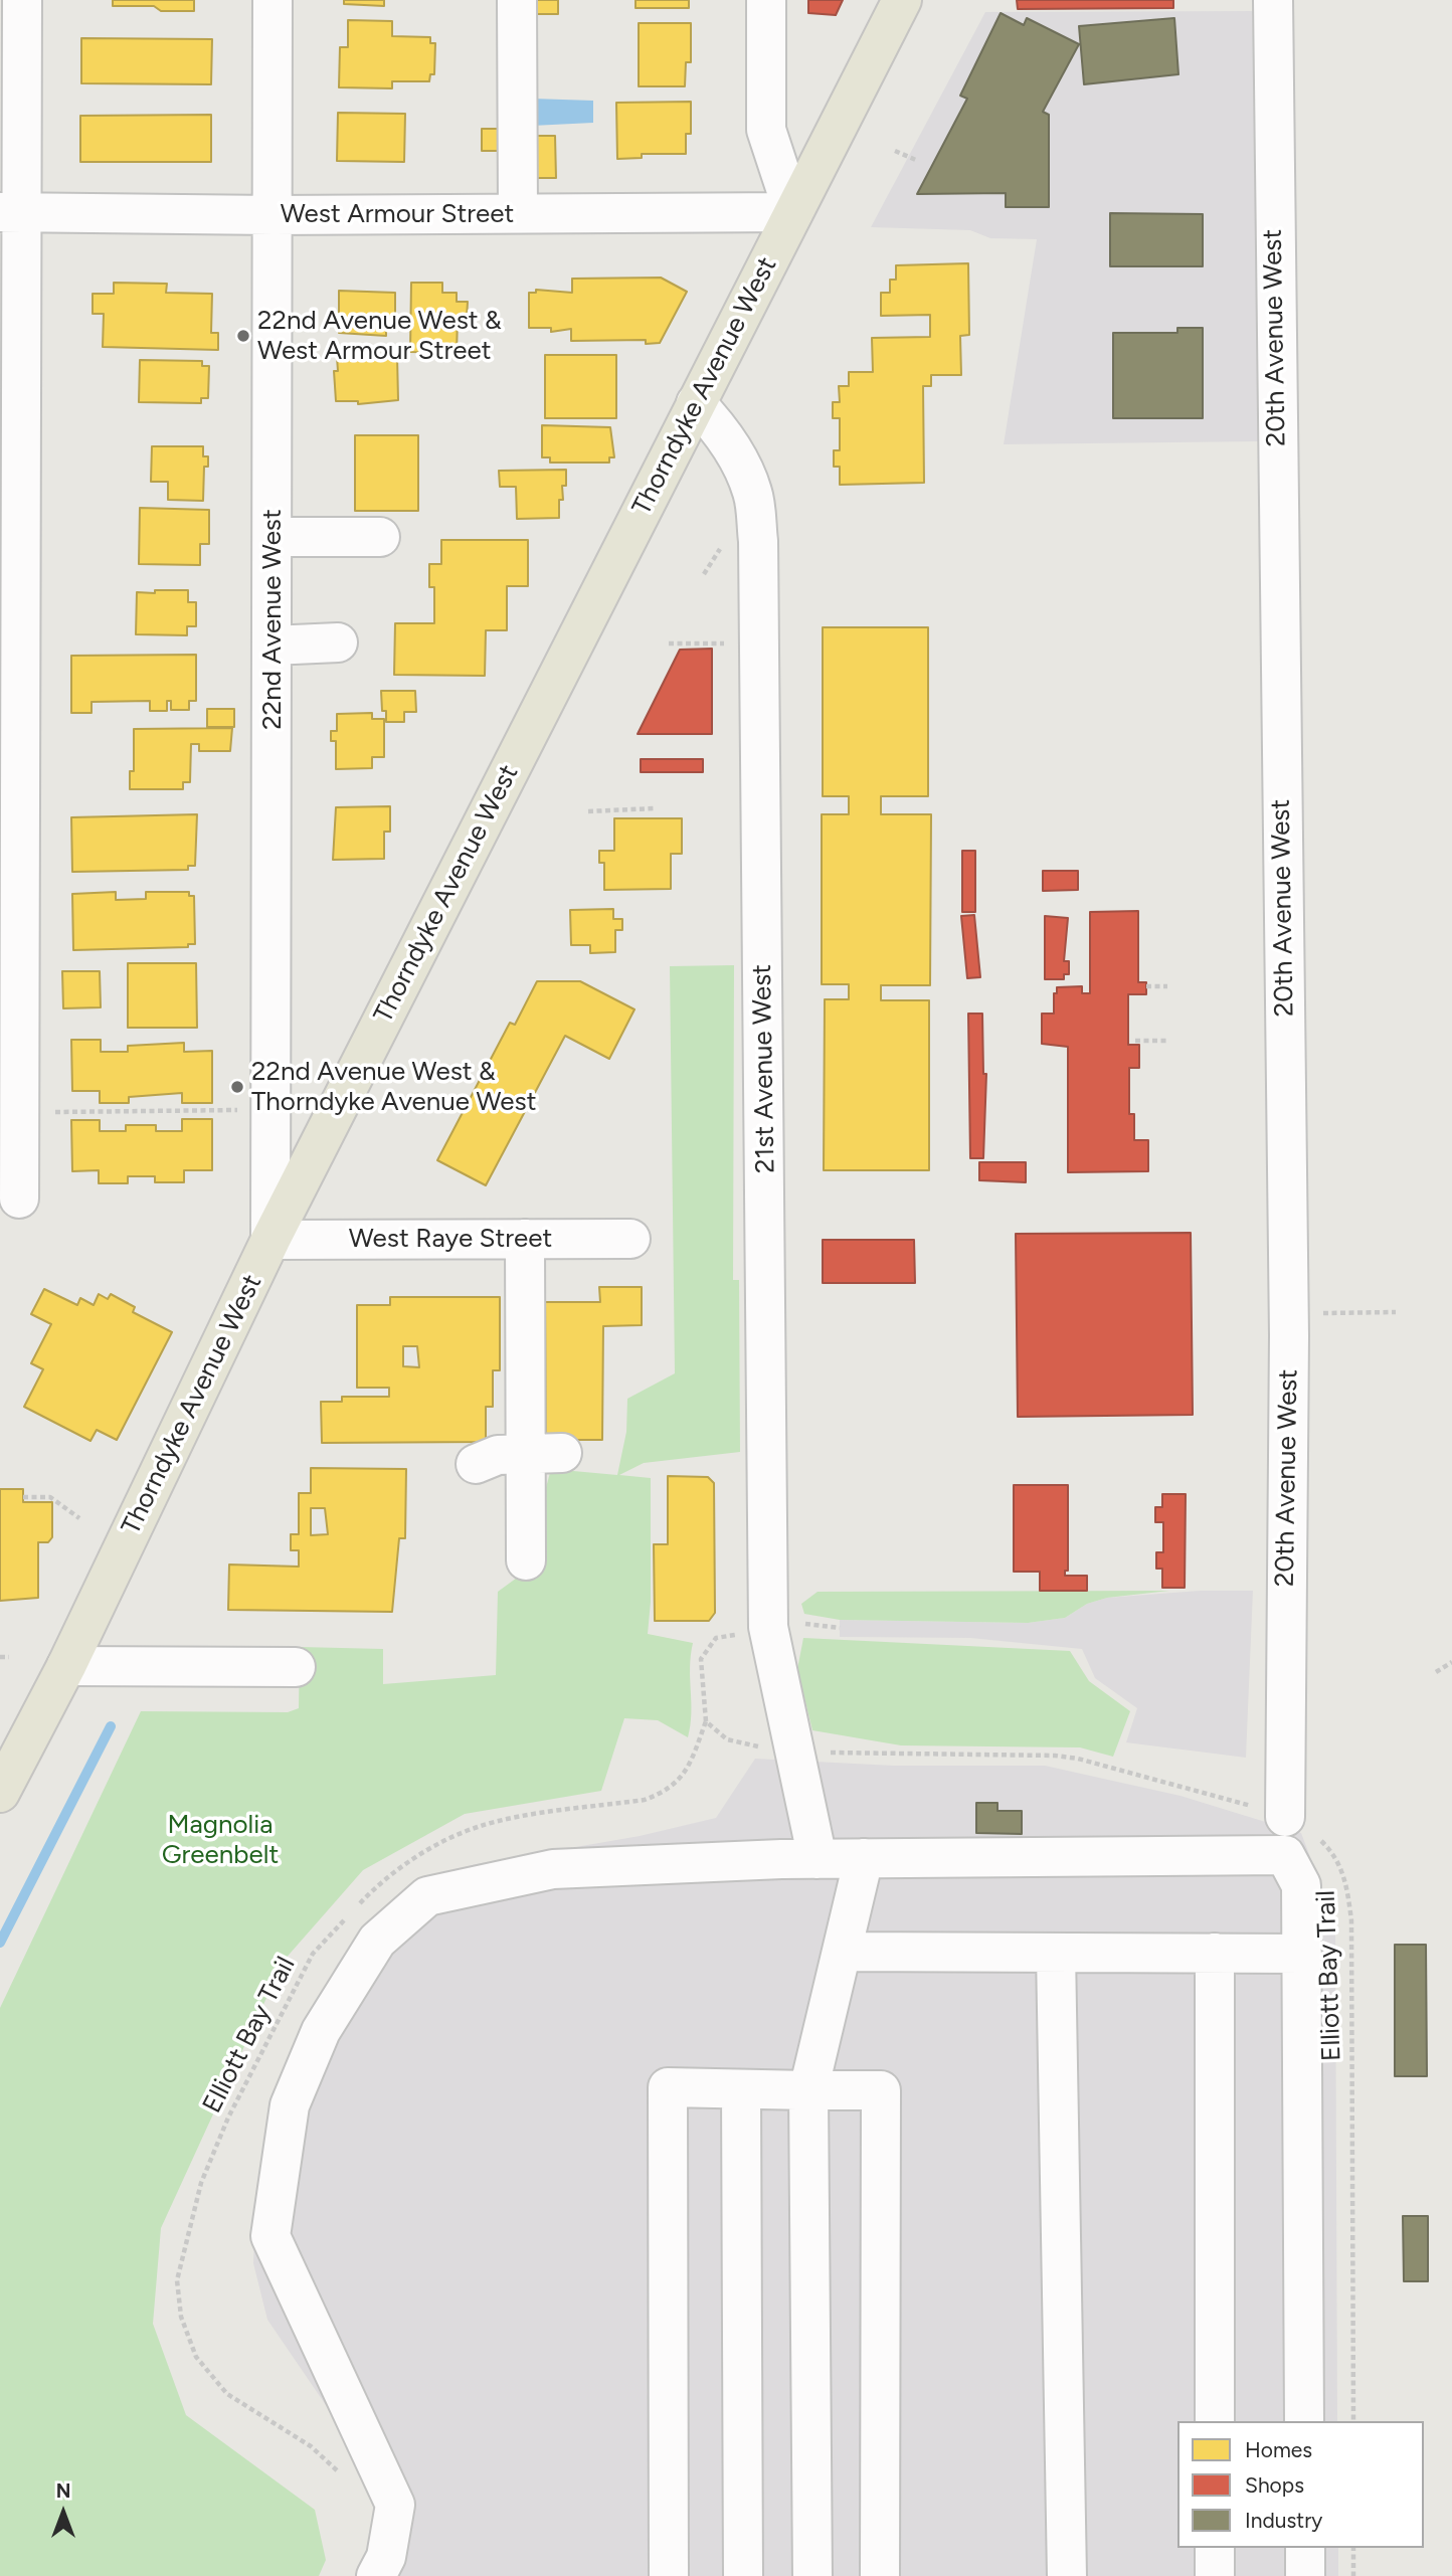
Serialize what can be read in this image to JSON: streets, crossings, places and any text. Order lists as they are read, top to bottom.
{
  "streets": {
    "main road": ["Thorndyke Avenue West"],
    "street": [
      "West Armour Street",
      "20th Avenue West",
      "22nd Avenue West",
      "21st Avenue West",
      "West Raye Street"
    ],
    "path": ["Elliott Bay Trail"]
  },
  "crossings": [
    ["West Armour Street", "Thorndyke Avenue West"],
    ["West Armour Street", "22nd Avenue West"],
    ["20th Avenue West", "Elliott Bay Trail"],
    ["Thorndyke Avenue West", "22nd Avenue West"],
    ["Thorndyke Avenue West", "21st Avenue West"],
    ["Thorndyke Avenue West", "West Raye Street"],
    ["22nd Avenue West", "West Raye Street"],
    ["21st Avenue West", "Elliott Bay Trail"]
  ],
  "parks": ["Magnolia Greenbelt"],
  "places": ["22nd Avenue West & West Armour Street", "22nd Avenue West & Thorndyke Avenue West"],
  "legend": ["Homes", "Shops", "Industry"],
  "north": "top"
}
